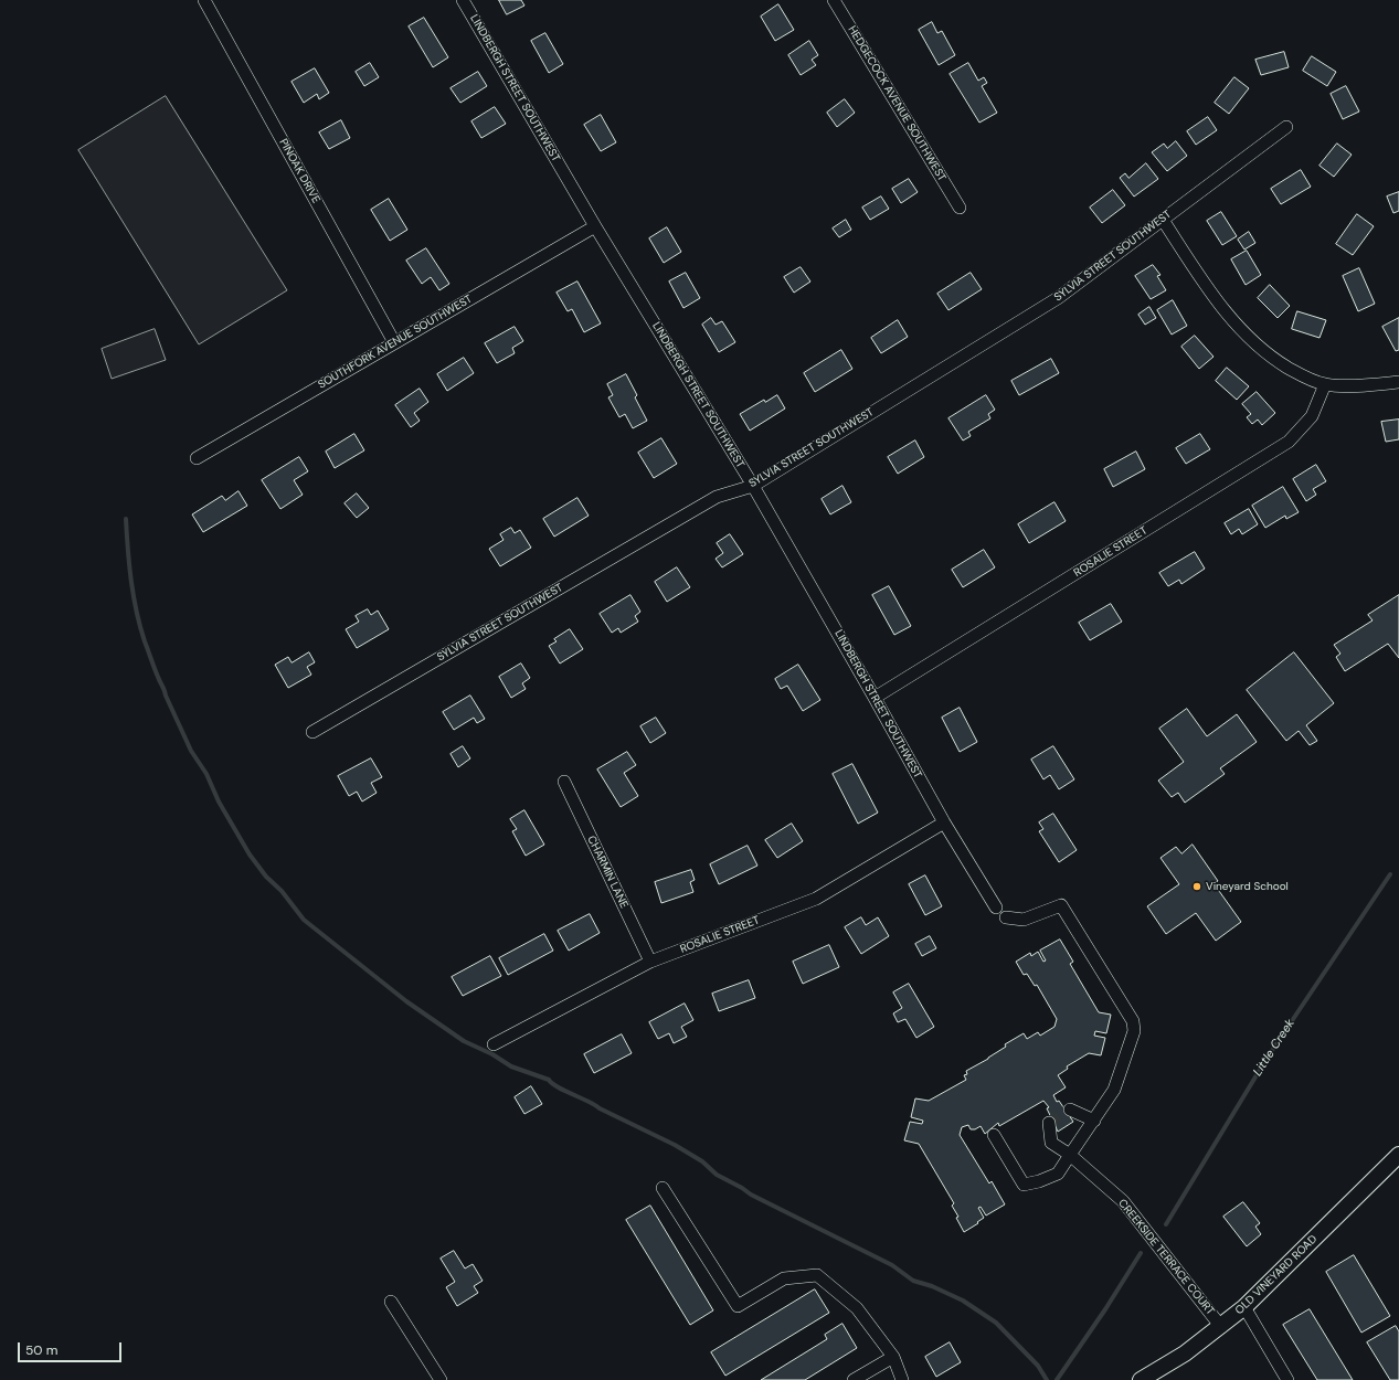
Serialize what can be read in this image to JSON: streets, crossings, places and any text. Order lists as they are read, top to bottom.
{
  "streets": {
    "street": [
      "LINDBERGH STREET SOUTHWEST",
      "HEDGECOCK AVENUE SOUTHWEST",
      "PINOAK DRIVE",
      "SYLVIA STREET SOUTHWEST",
      "SOUTHFORK AVENUE SOUTHWEST",
      "ROSALIE STREET",
      "CHARMIN LANE",
      "CREEKSIDE TERRACE COURT",
      "OLD VINEYARD ROAD"
    ]
  },
  "crossings": [
    ["LINDBERGH STREET SOUTHWEST", "SYLVIA STREET SOUTHWEST"],
    ["LINDBERGH STREET SOUTHWEST", "SOUTHFORK AVENUE SOUTHWEST"],
    ["LINDBERGH STREET SOUTHWEST", "ROSALIE STREET"],
    ["PINOAK DRIVE", "SOUTHFORK AVENUE SOUTHWEST"],
    ["ROSALIE STREET", "CHARMIN LANE"],
    ["CREEKSIDE TERRACE COURT", "OLD VINEYARD ROAD"]
  ],
  "water": ["Little Creek"],
  "places": ["Vineyard School"],
  "scale_bar": "50 m"
}
